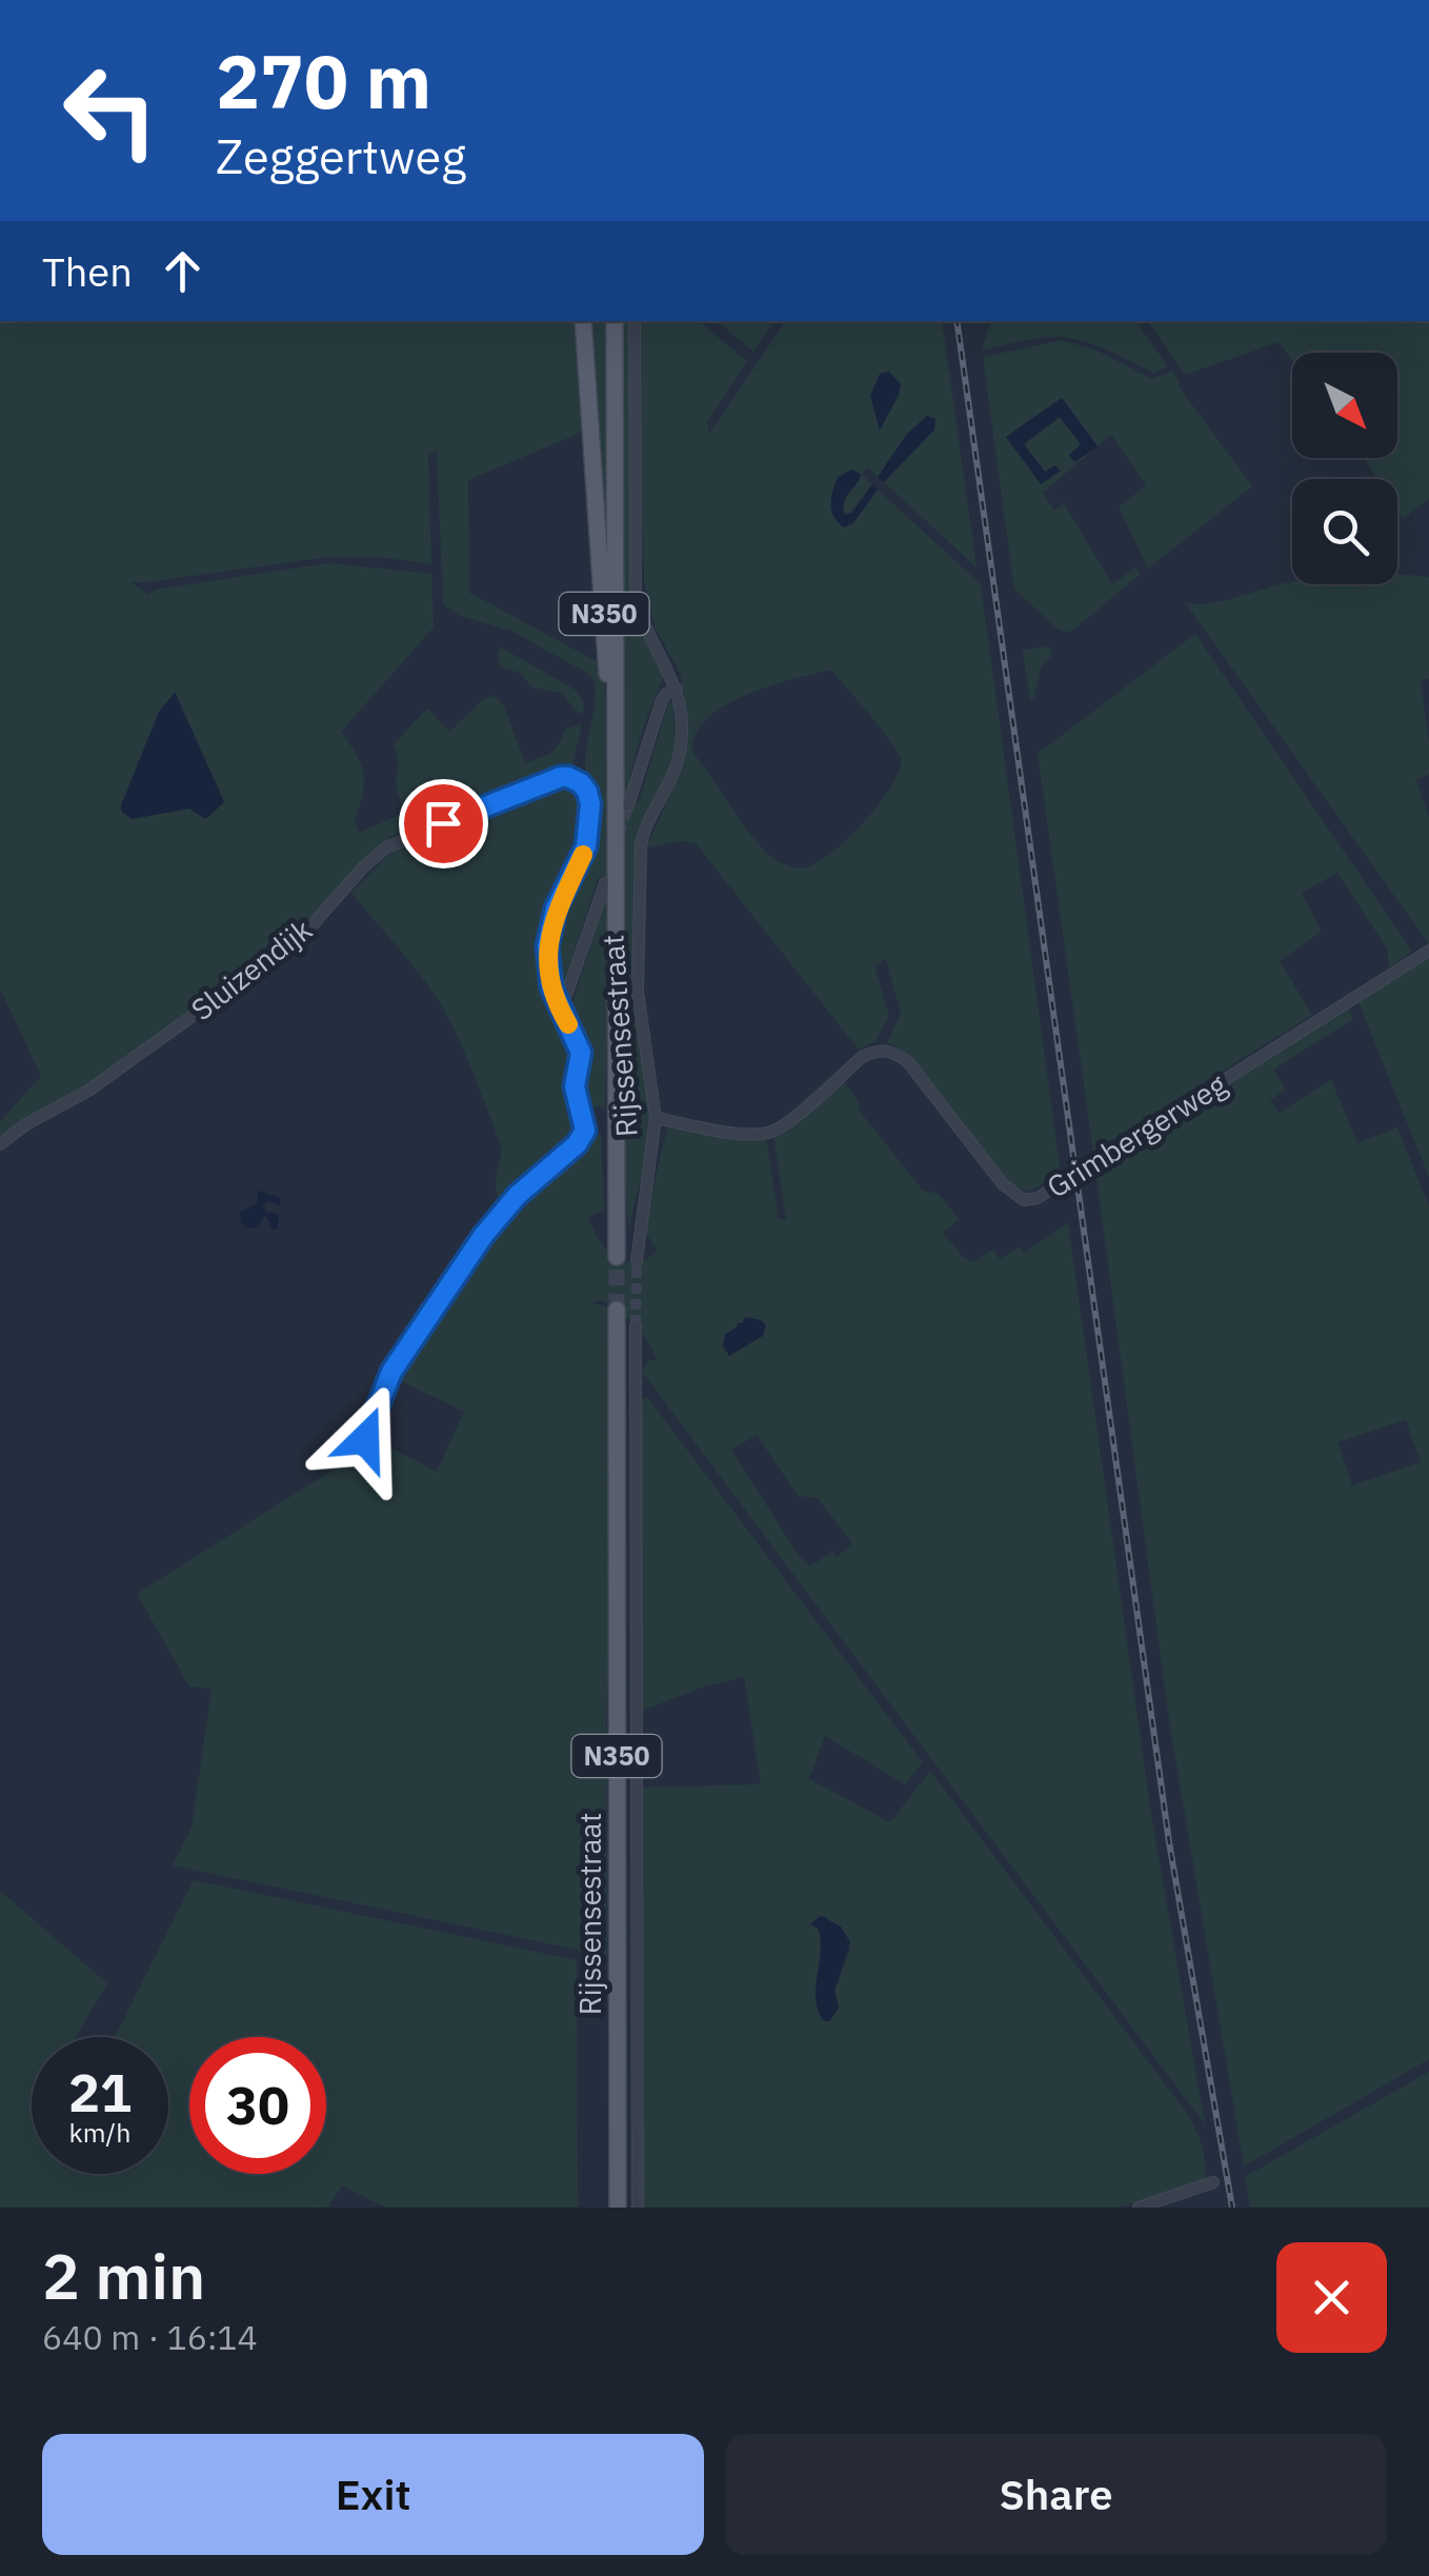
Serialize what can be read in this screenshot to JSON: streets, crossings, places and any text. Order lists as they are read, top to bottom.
{
  "streets": {
    "main road": ["N350", "Rijssensestraat"],
    "street": ["Sluizendijk", "Grimbergerweg"]
  },
  "crossings": [
    ["Rijssensestraat", "Grimbergerweg"]
  ],
  "north": "bottom right",
  "page": {
    "turn": ["270 m", "Zeggertweg"],
    "then": "Then",
    "speed": "21 km/h",
    "limit": "30",
    "heading": ["2 min", "640 m · 16:14"],
    "buttons": ["Exit", "Share"]
  }
}
